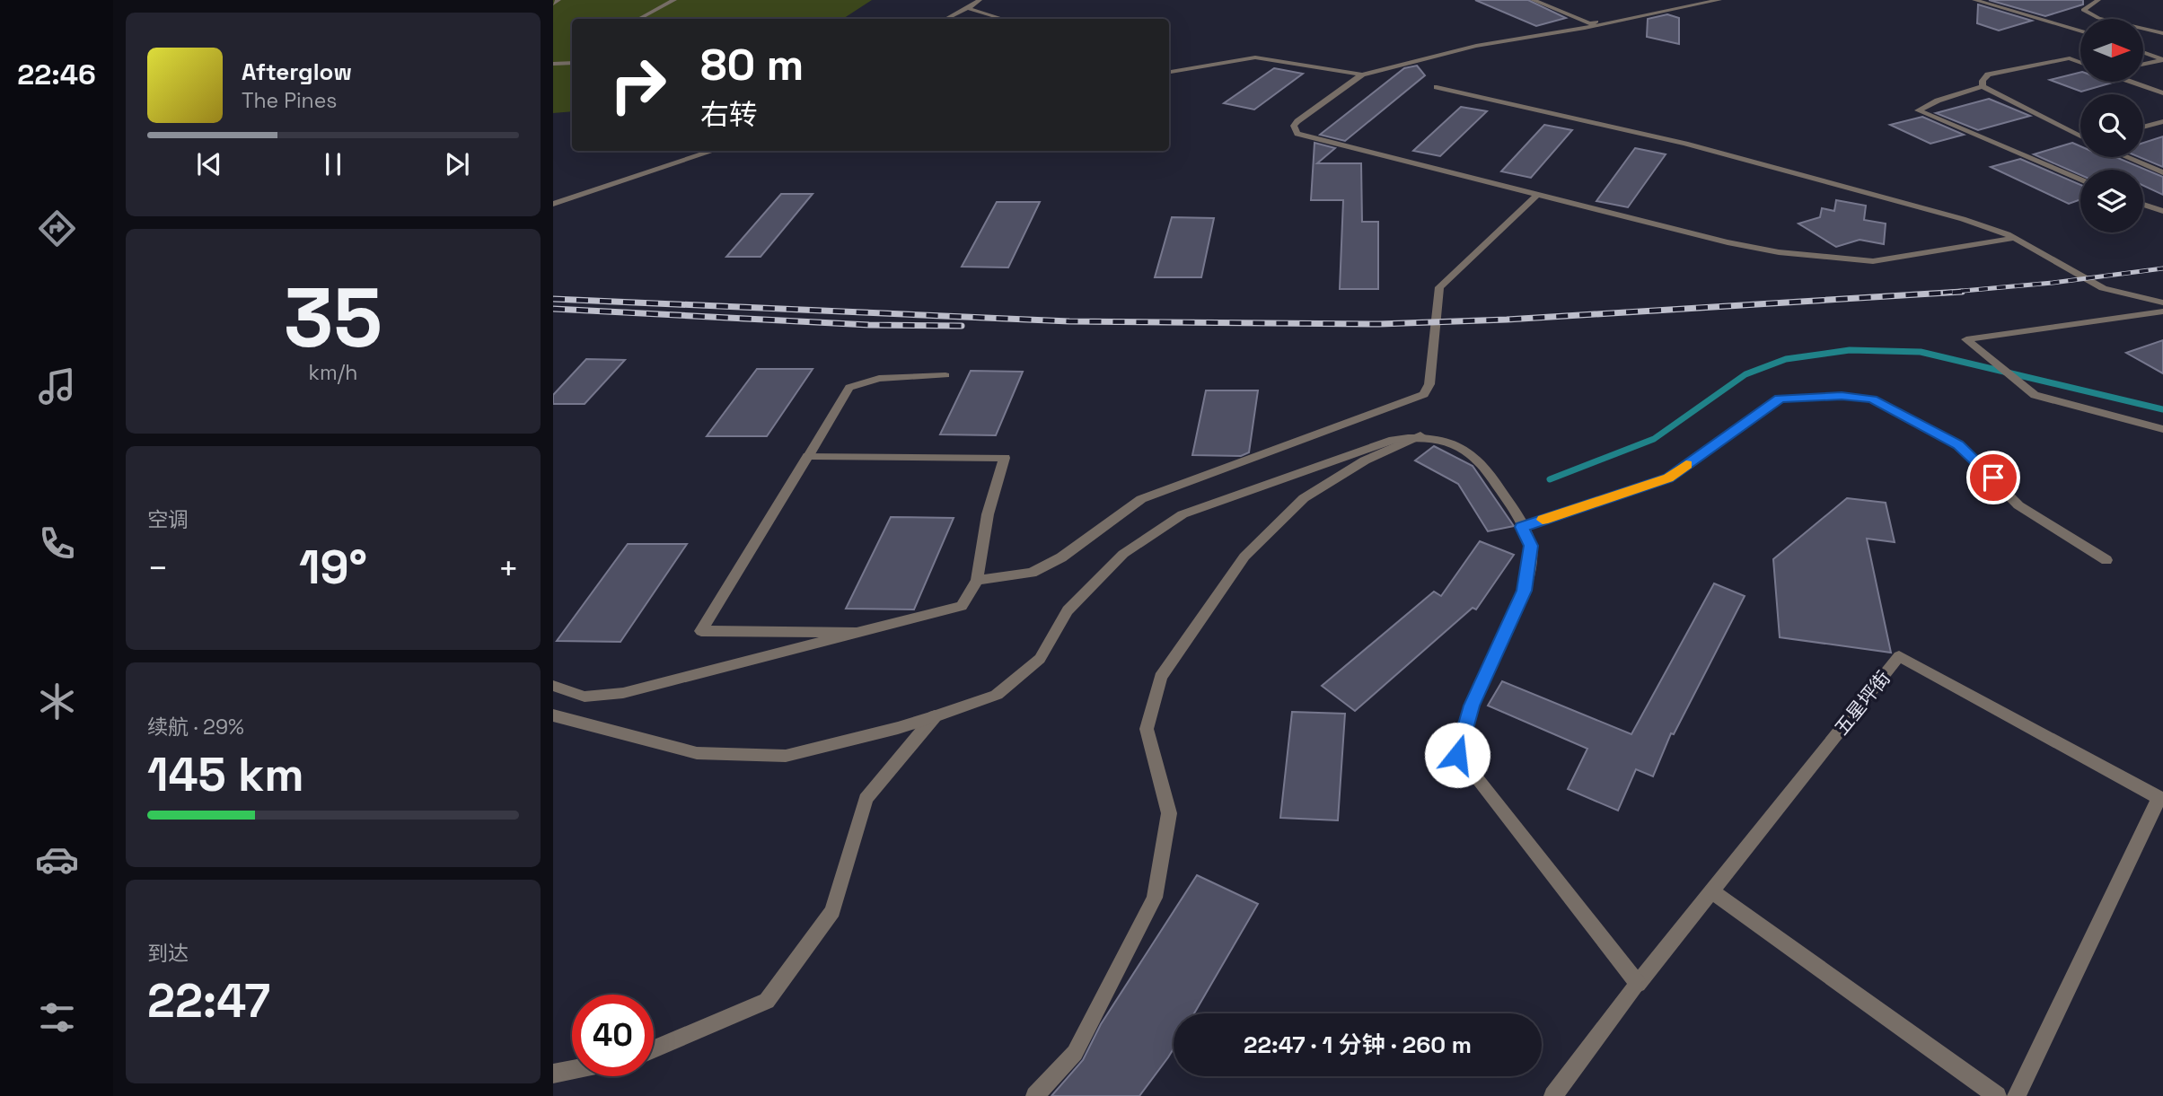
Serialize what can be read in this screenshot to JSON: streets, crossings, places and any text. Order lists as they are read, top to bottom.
{
  "streets": {
    "street": ["五星坪街"]
  },
  "north": "right",
  "page": {
    "tabs": "22:46",
    "turn": ["80 m", "右转"],
    "song": ["Afterglow", "The Pines"],
    "tile": [
      ["35", "km/h"],
      "空调",
      ["续航 · 29%", "145 km"],
      ["到达", "22:47"]
    ],
    "heat": ["−", "19°", "+"],
    "limit": "40",
    "trip": "22:47 · 1 分钟 · 260 m"
  }
}
